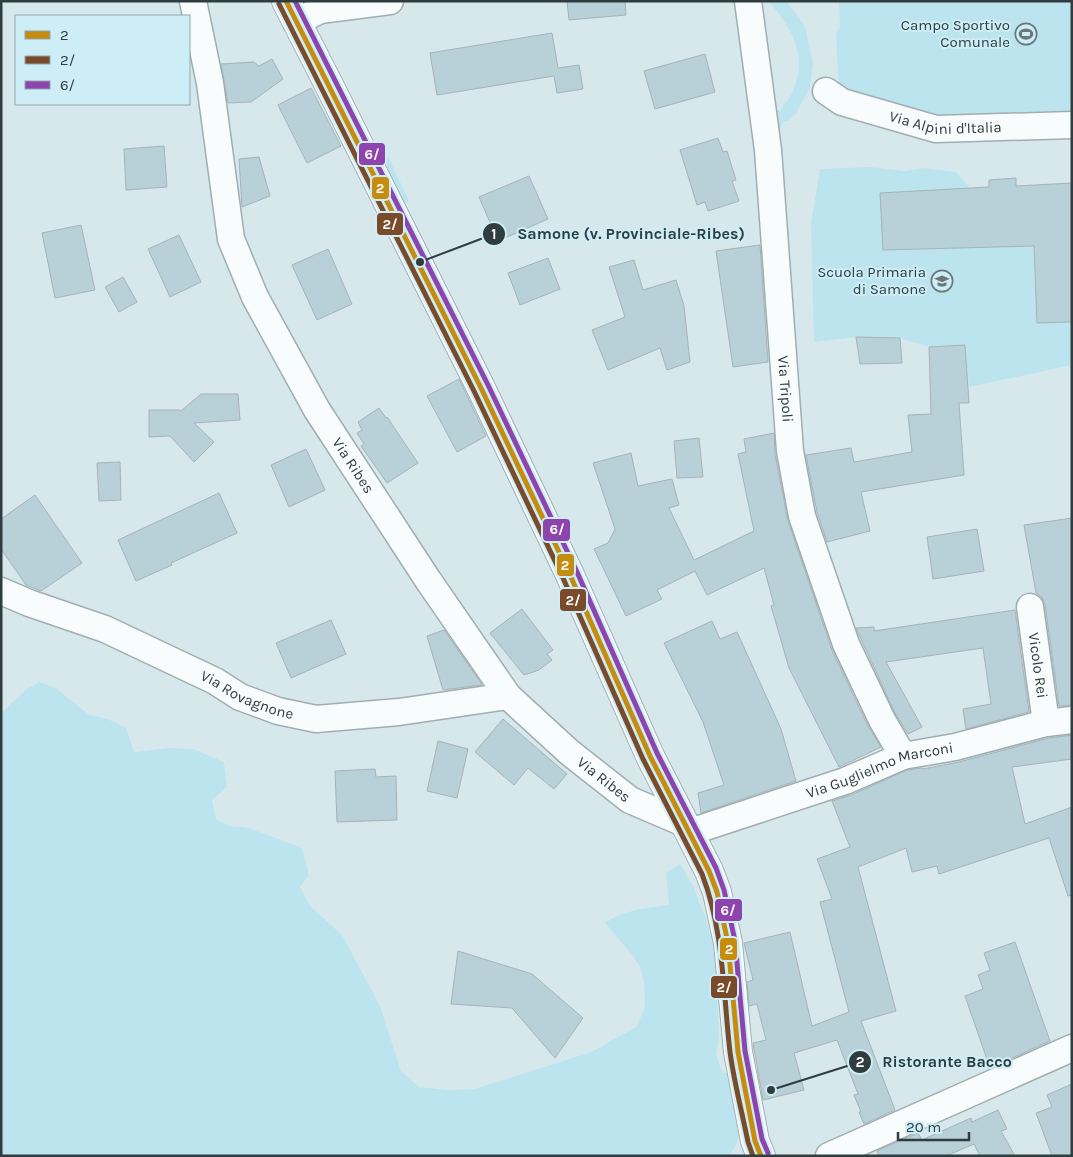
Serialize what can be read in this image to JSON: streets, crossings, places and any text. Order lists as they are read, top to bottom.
{
  "streets": {
    "street": [
      "Via Alpini d'Italia",
      "Via Tripoli",
      "Via Ribes",
      "Vicolo Rei",
      "Via Rovagnone",
      "Via Guglielmo Marconi"
    ]
  },
  "crossings": [
    ["Via Tripoli", "Via Guglielmo Marconi"],
    ["Via Ribes", "Via Rovagnone"],
    ["Via Ribes", "Via Guglielmo Marconi"],
    ["Vicolo Rei", "Via Guglielmo Marconi"]
  ],
  "places": {
    "sports": ["Campo Sportivo Comunale"],
    "other": ["Samone (v. Provinciale-Ribes)", "Ristorante Bacco"],
    "school or university": ["Scuola Primaria di Samone"]
  },
  "lines": ["transit line 2", "transit line 6/", "transit line 2/"],
  "legend": ["2", "2/", "6/"],
  "scale_bar": "20 m"
}
